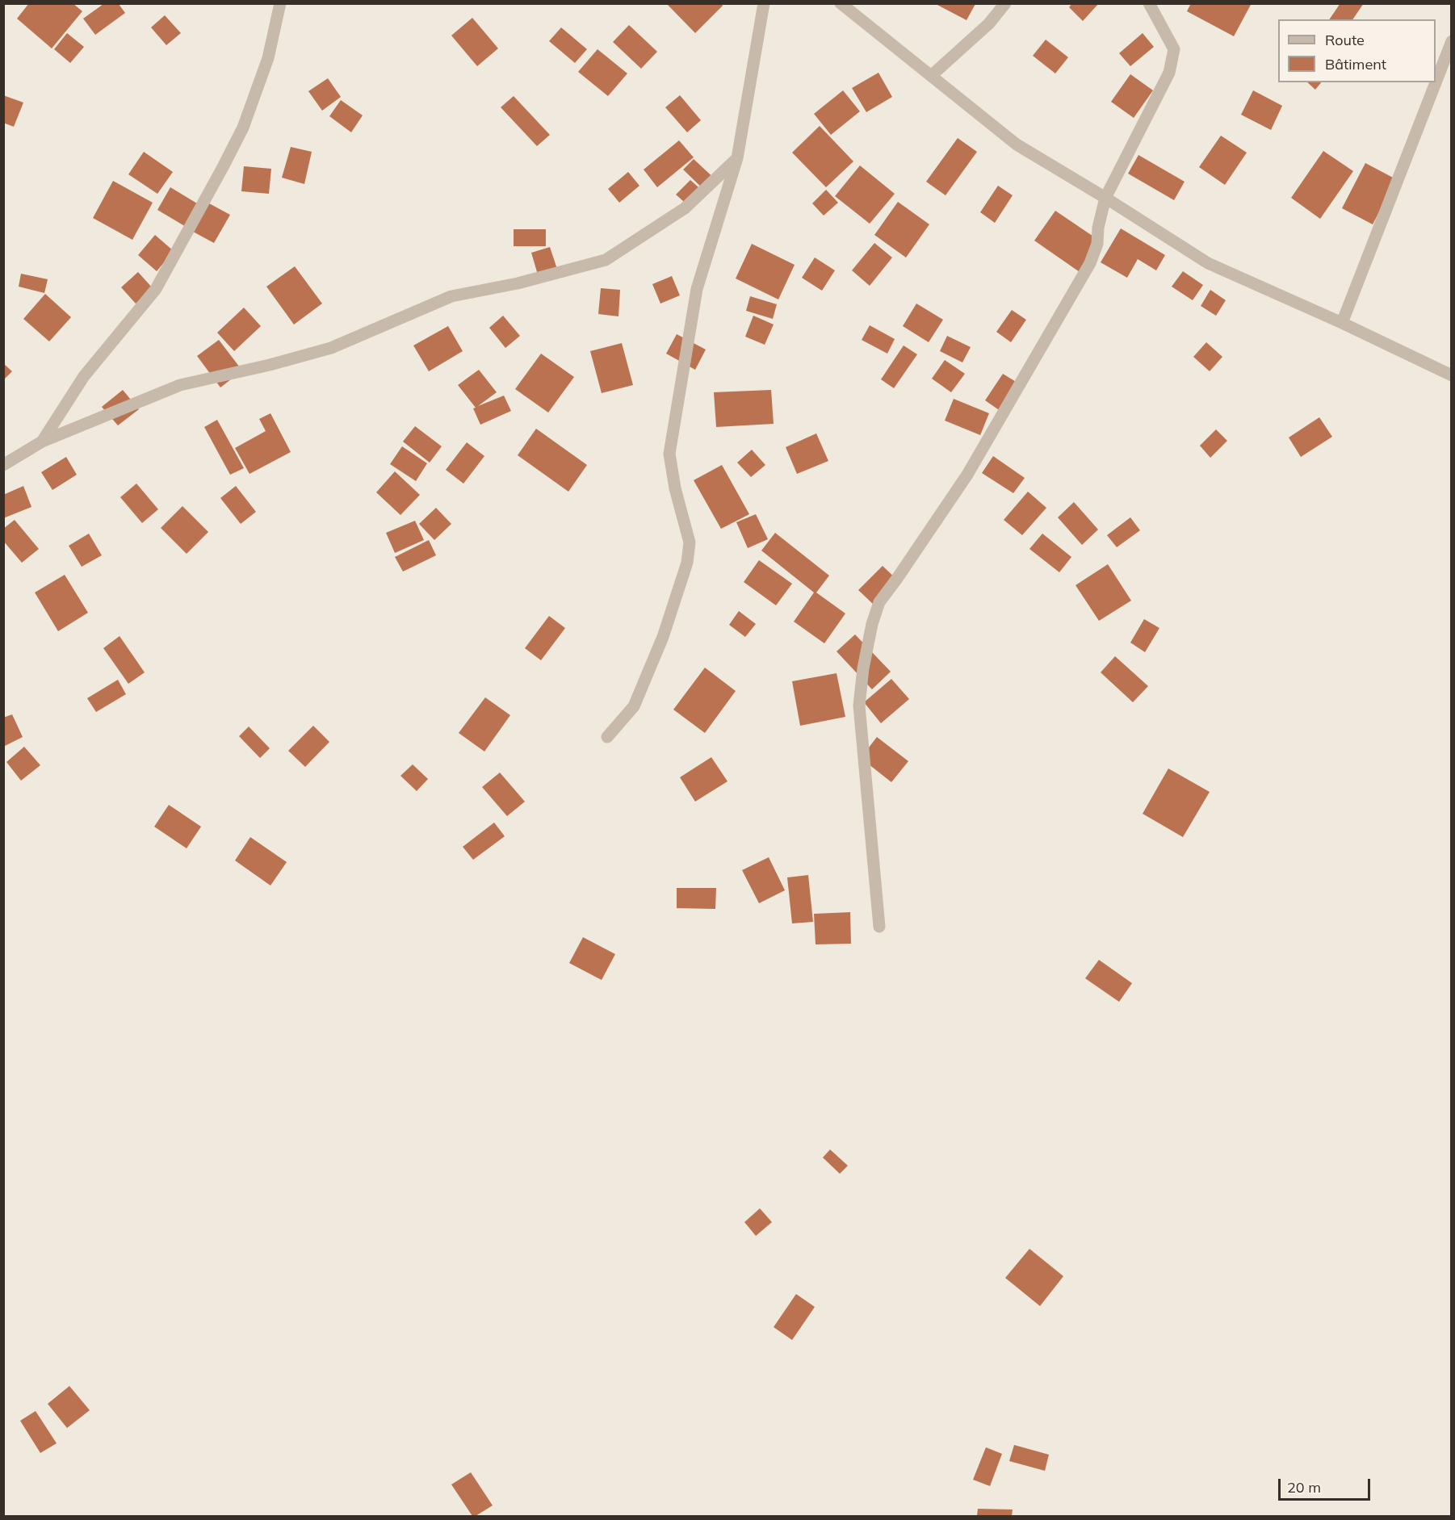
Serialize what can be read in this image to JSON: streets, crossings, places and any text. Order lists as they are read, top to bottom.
{
  "legend": ["Route", "Bâtiment"],
  "scale_bar": "20 m"
}
